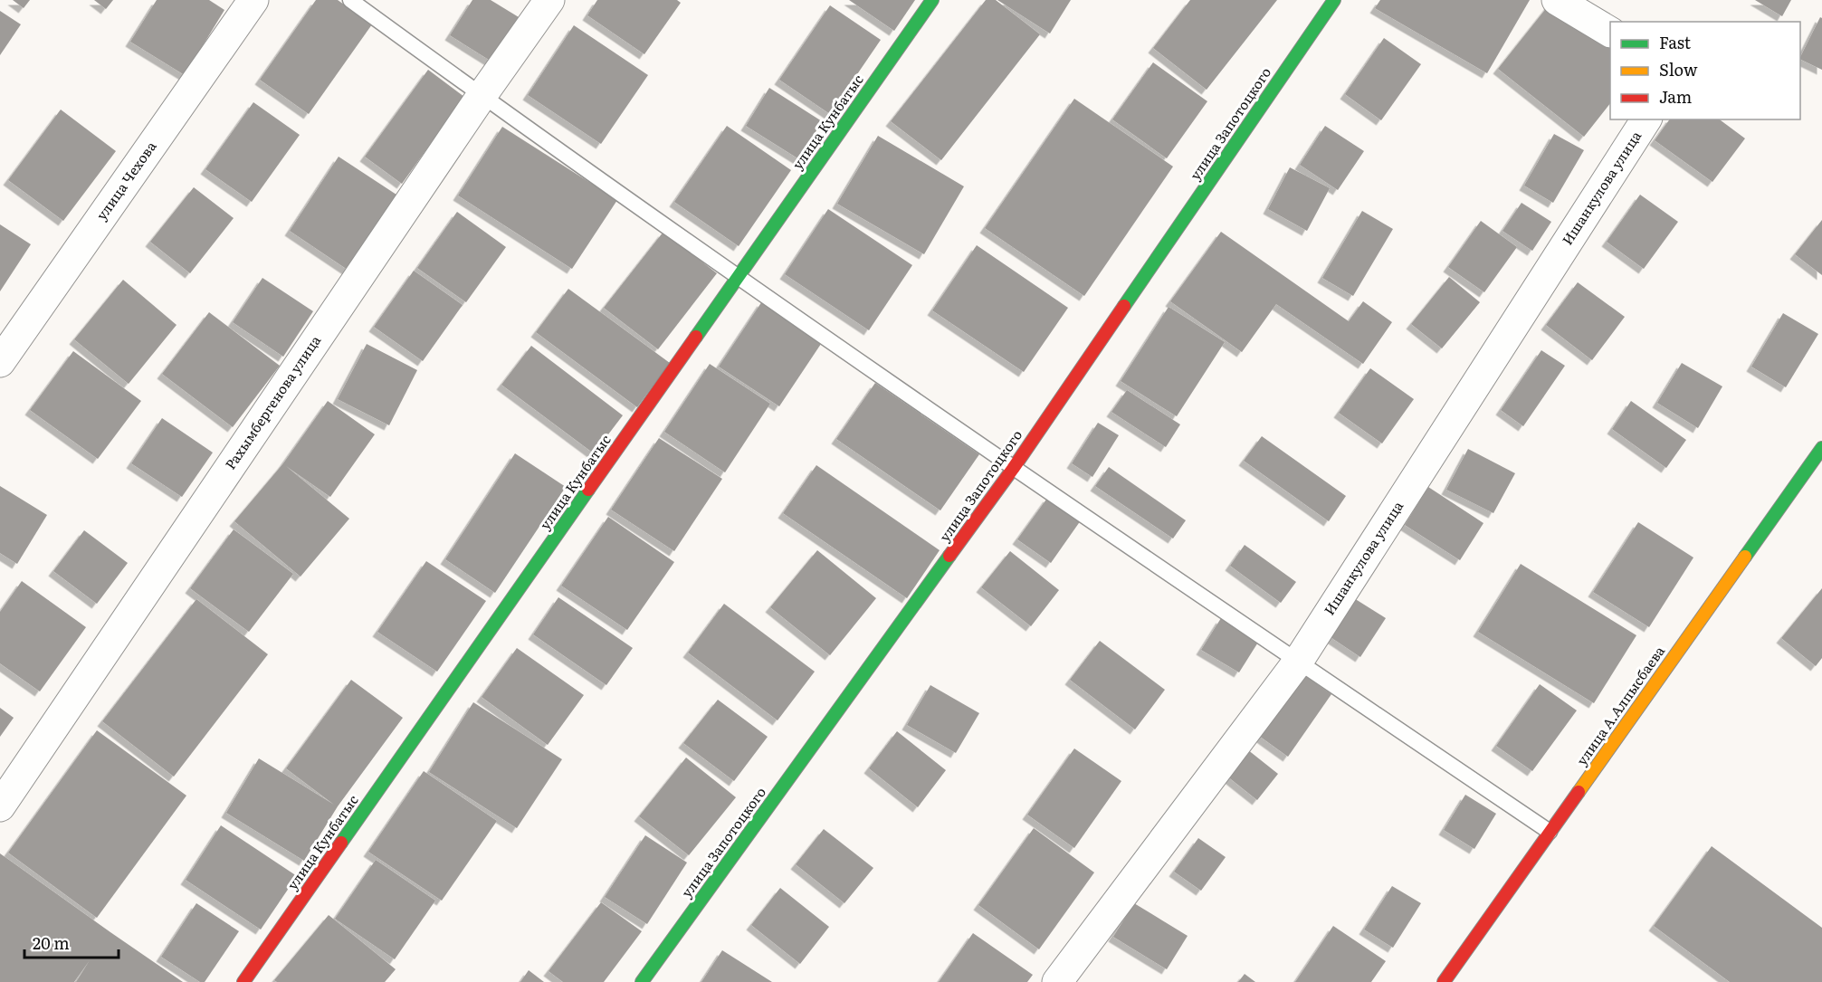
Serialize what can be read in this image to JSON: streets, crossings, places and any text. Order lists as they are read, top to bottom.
{
  "streets": {
    "street": [
      "улица Кунбатыс",
      "улица Запотоцкого",
      "улица Чехова",
      "Ишанкулова улица",
      "Рахымбергенова улица",
      "улица А.Алпысбаева"
    ]
  },
  "legend": ["Fast", "Slow", "Jam"],
  "scale_bar": "20 m"
}
